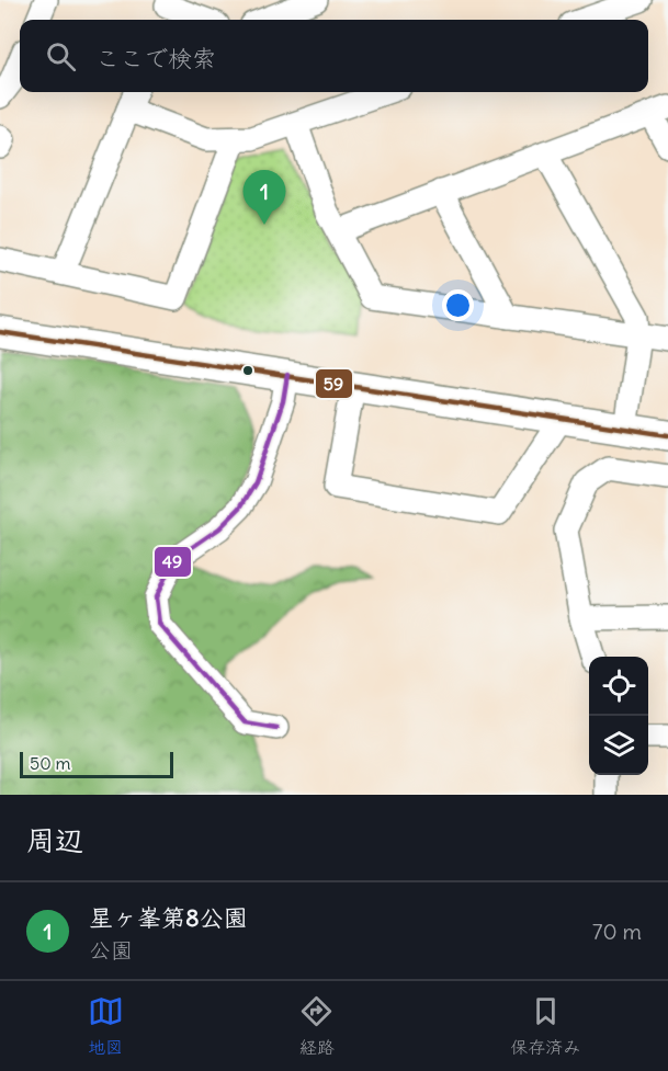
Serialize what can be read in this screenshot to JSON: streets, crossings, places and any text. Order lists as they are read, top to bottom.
{
  "lines": ["transit line 59", "transit line 49"],
  "scale_bar": "50 m",
  "page": {
    "search": "ここで検索",
    "pins": "1",
    "scale": "50 m",
    "heading": "周辺",
    "list": [
      {
        "mark": "1",
        "name": "星ヶ峯第8公園",
        "note": "公園",
        "value": "70 m"
      }
    ],
    "nav": ["地図", "経路", "保存済み"]
  }
}
